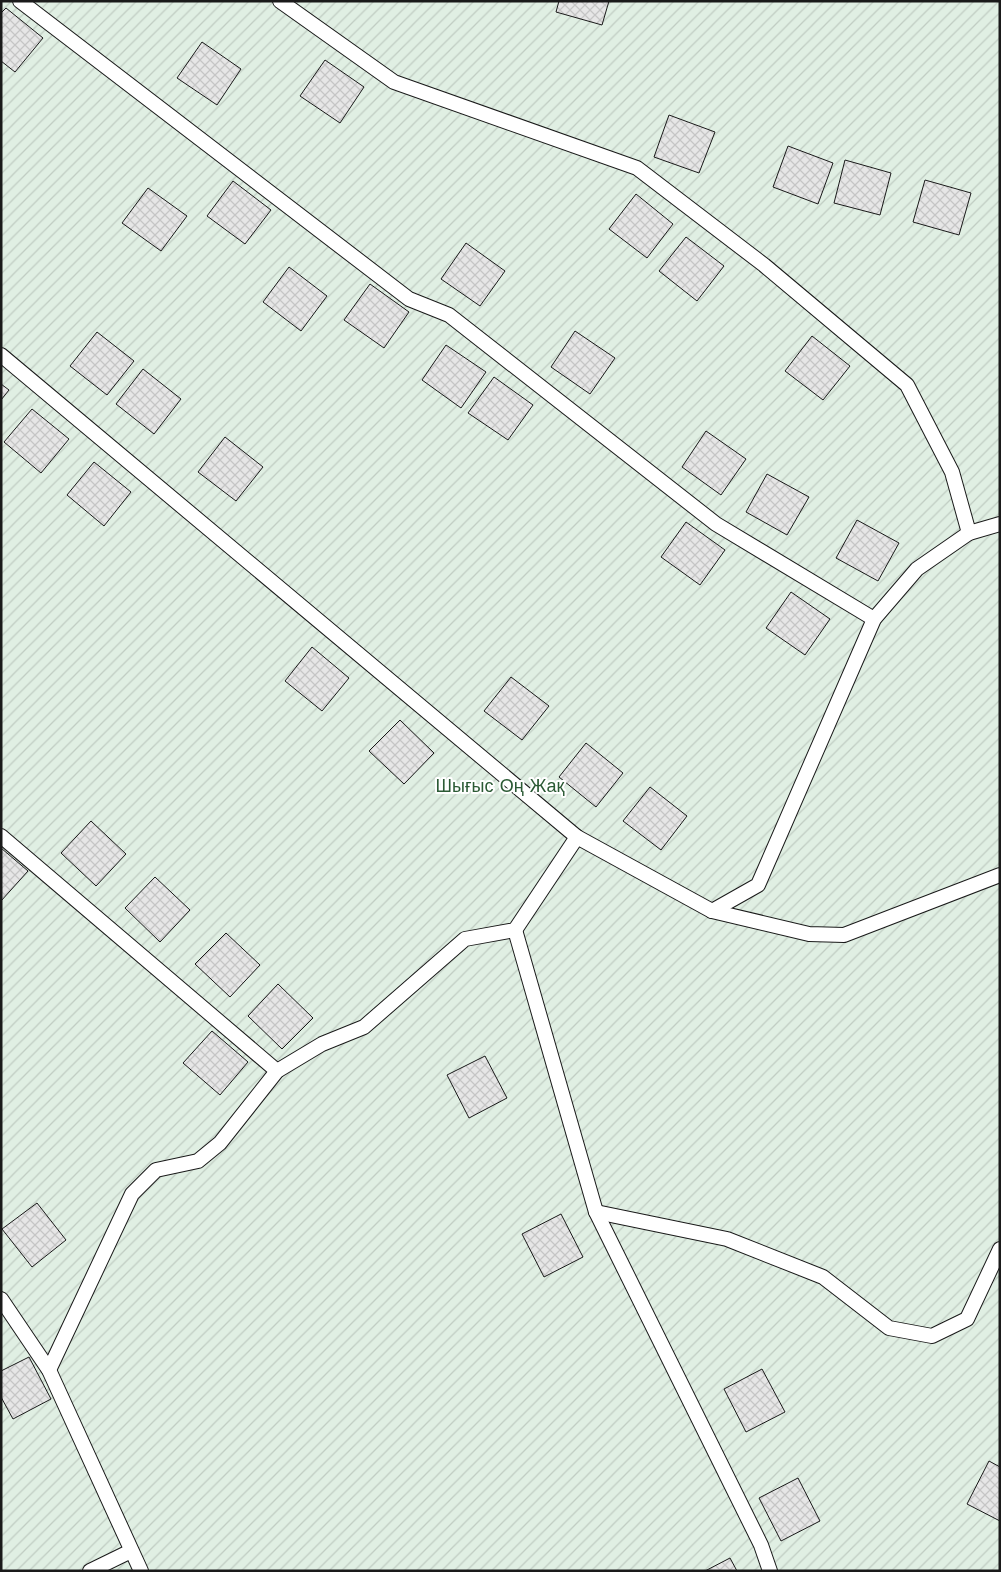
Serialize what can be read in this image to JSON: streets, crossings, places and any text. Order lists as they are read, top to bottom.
{
  "parks": ["Шығыс Оң Жақ"]
}
